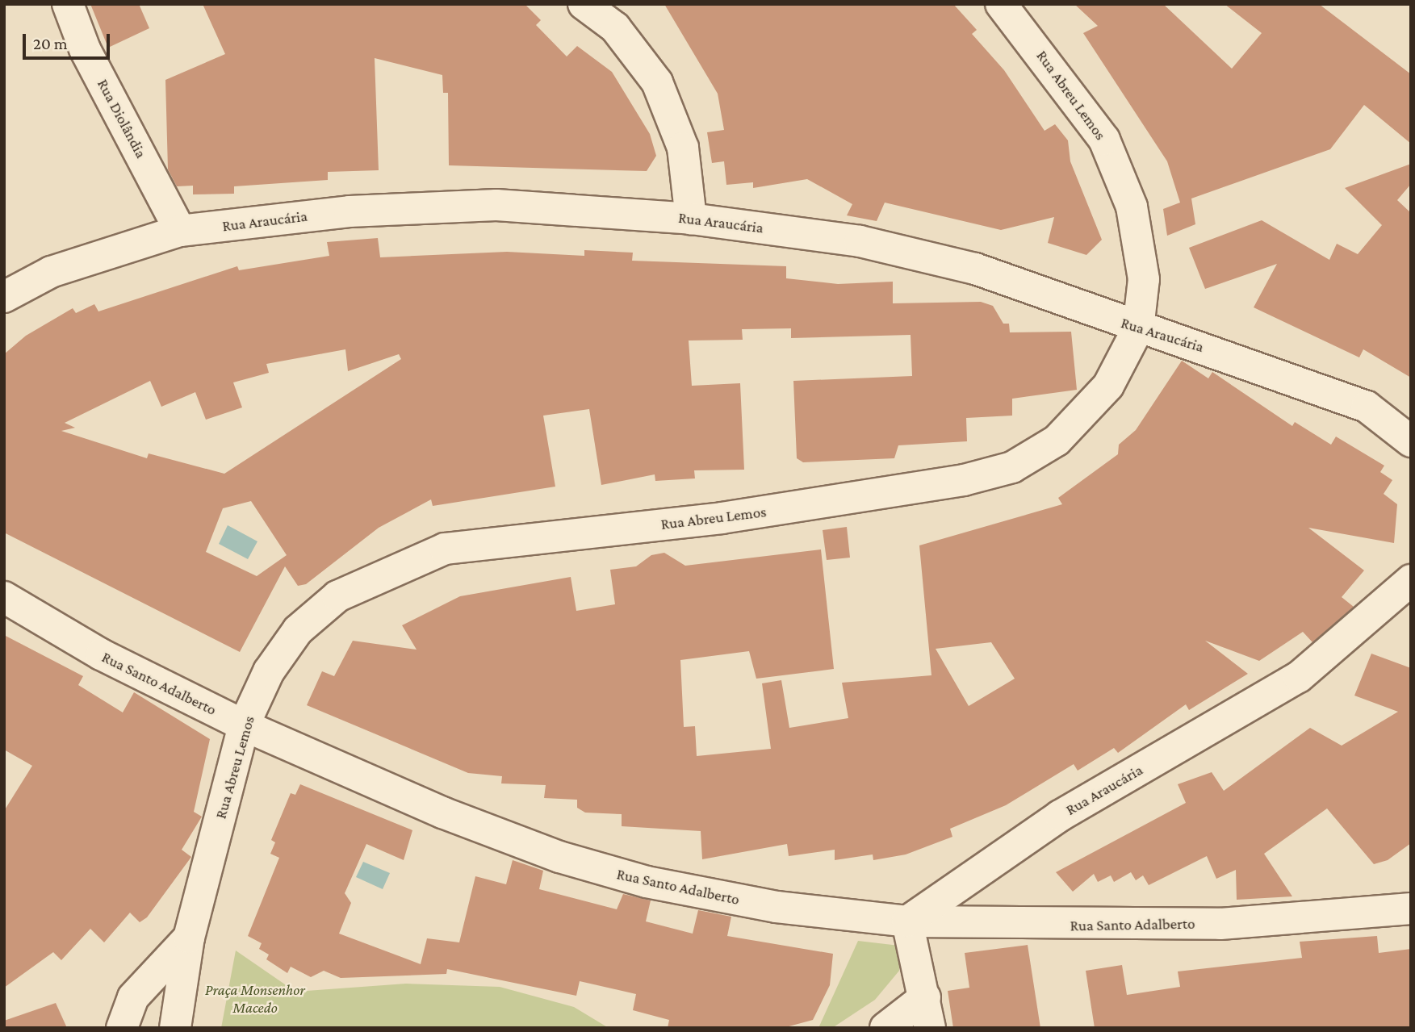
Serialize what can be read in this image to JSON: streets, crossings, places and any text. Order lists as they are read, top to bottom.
{
  "streets": {
    "street": [
      "Rua Abreu Lemos",
      "Rua Diolândia",
      "Rua Araucária",
      "Rua Santo Adalberto"
    ]
  },
  "crossings": [
    ["Rua Abreu Lemos", "Rua Araucária"],
    ["Rua Abreu Lemos", "Rua Santo Adalberto"],
    ["Rua Diolândia", "Rua Araucária"],
    ["Rua Araucária", "Rua Santo Adalberto"]
  ],
  "parks": ["Praça Monsenhor Macedo"],
  "scale_bar": "20 m"
}
